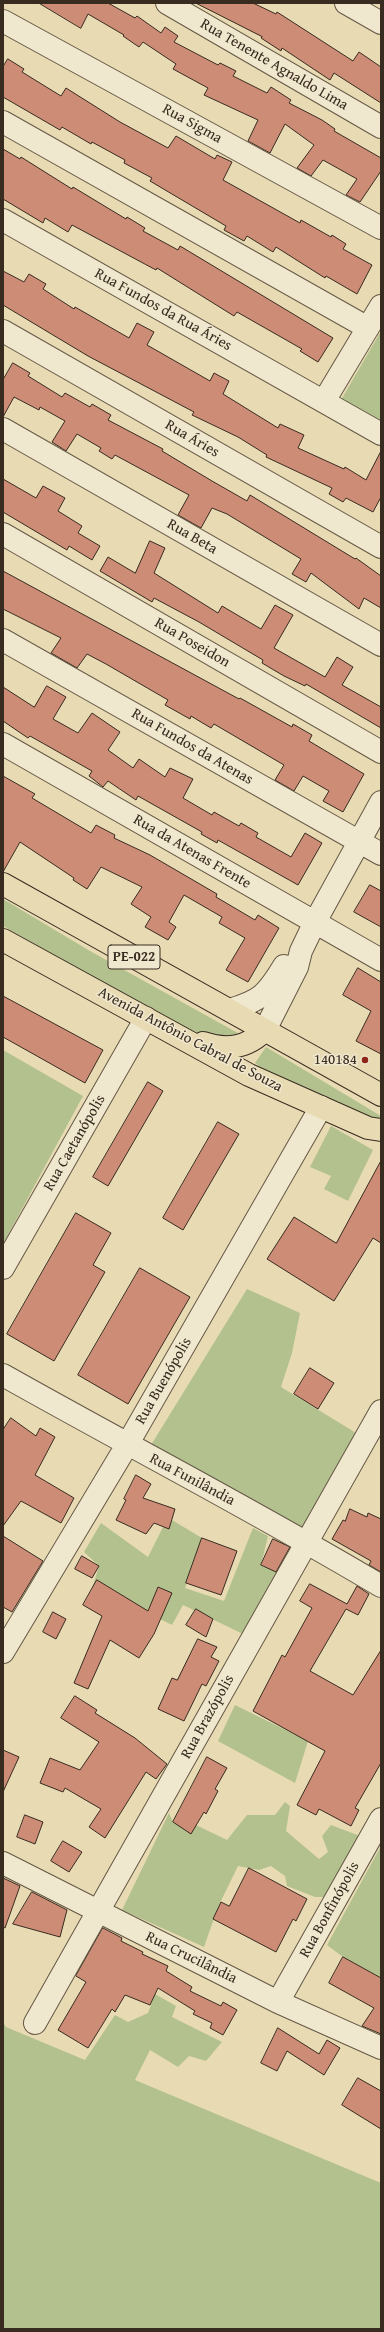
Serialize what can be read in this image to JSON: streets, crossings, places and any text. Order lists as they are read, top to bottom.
{
  "streets": {
    "main road": ["PE-022", "Avenida Antônio Cabral de Souza"],
    "street": [
      "Rua Tenente Agnaldo Lima",
      "Rua Sigma",
      "Rua Fundos da Rua Áries",
      "Rua Áries",
      "Rua Beta",
      "Rua Poseidon",
      "Rua Fundos da Atenas",
      "Rua da Atenas Frente",
      "Rua Caetanópolis",
      "Rua Buenópolis",
      "Rua Funilândia",
      "Rua Brazópolis",
      "Rua Bonfinópolis",
      "Rua Crucilândia"
    ]
  },
  "crossings": [
    ["Avenida Antônio Cabral de Souza", "Rua Caetanópolis"],
    ["Avenida Antônio Cabral de Souza", "Rua Buenópolis"],
    ["Rua Buenópolis", "Rua Funilândia"],
    ["Rua Funilândia", "Rua Brazópolis"],
    ["Rua Brazópolis", "Rua Crucilândia"],
    ["Rua Bonfinópolis", "Rua Crucilândia"]
  ],
  "places": ["140184"]
}
